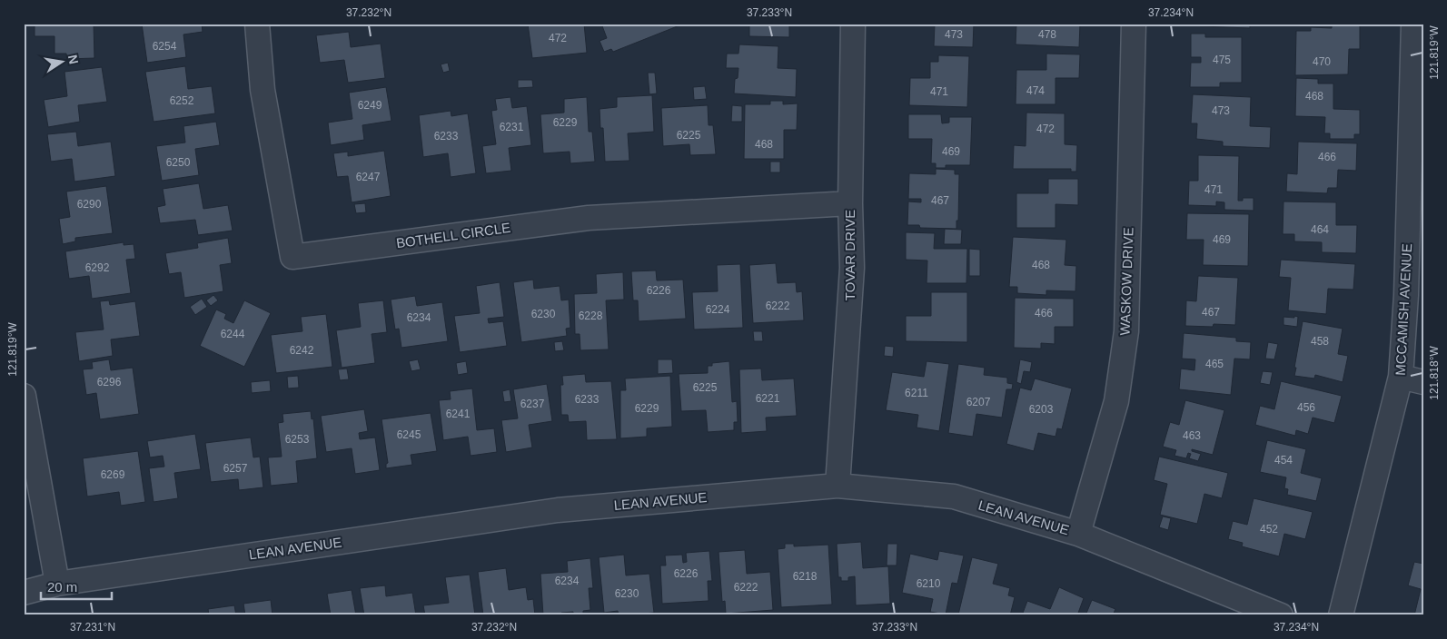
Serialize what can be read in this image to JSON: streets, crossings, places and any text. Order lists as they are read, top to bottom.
{
  "streets": {
    "street": [
      "BOTHELL CIRCLE",
      "TOVAR DRIVE",
      "WASKOW DRIVE",
      "MCCAMISH AVENUE",
      "LEAN AVENUE"
    ]
  },
  "crossings": [
    ["BOTHELL CIRCLE", "TOVAR DRIVE"],
    ["TOVAR DRIVE", "LEAN AVENUE"],
    ["WASKOW DRIVE", "LEAN AVENUE"]
  ],
  "house_numbers": [
    "473",
    "478",
    "472",
    "6254",
    "475",
    "470",
    "474",
    "471",
    "468",
    "6252",
    "6249",
    "473",
    "6229",
    "6231",
    "472",
    "6225",
    "6233",
    "468",
    "469",
    "466",
    "6250",
    "6247",
    "471",
    "467",
    "6290",
    "464",
    "469",
    "468",
    "6292",
    "6226",
    "6222",
    "6224",
    "467",
    "466",
    "6230",
    "6228",
    "6234",
    "6244",
    "458",
    "6242",
    "465",
    "6296",
    "6225",
    "6211",
    "6221",
    "6233",
    "6207",
    "6237",
    "456",
    "6229",
    "6203",
    "6241",
    "6245",
    "463",
    "6253",
    "454",
    "6257",
    "6269",
    "452",
    "6226",
    "6218",
    "6234",
    "6210",
    "6222",
    "6230"
  ],
  "scale_bar": "20 m",
  "north": "right",
  "coordinates": [
    "37.232°N",
    "37.233°N",
    "37.234°N",
    "121.819°W",
    "121.818°W",
    "37.231°N"
  ]
}
